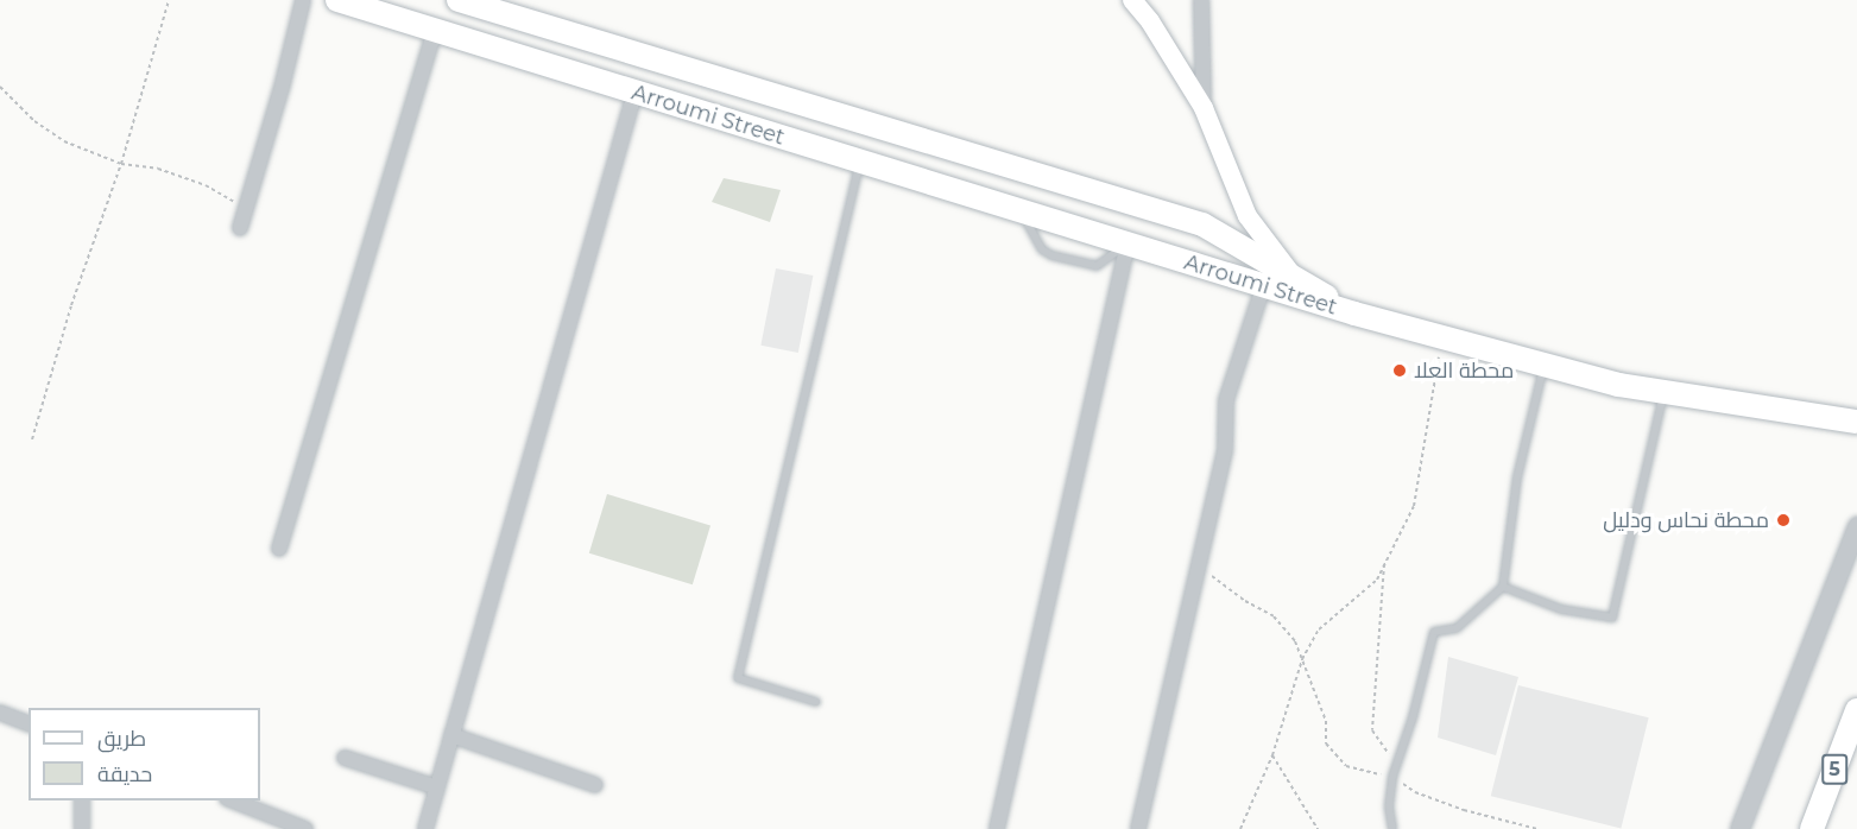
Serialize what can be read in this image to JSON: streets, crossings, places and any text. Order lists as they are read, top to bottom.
{
  "streets": {
    "main road": ["Arroumi Street", "5"]
  },
  "places": ["محطة العلا", "محطة نحاس ودليل"],
  "legend": ["طريق", "حديقة"]
}
